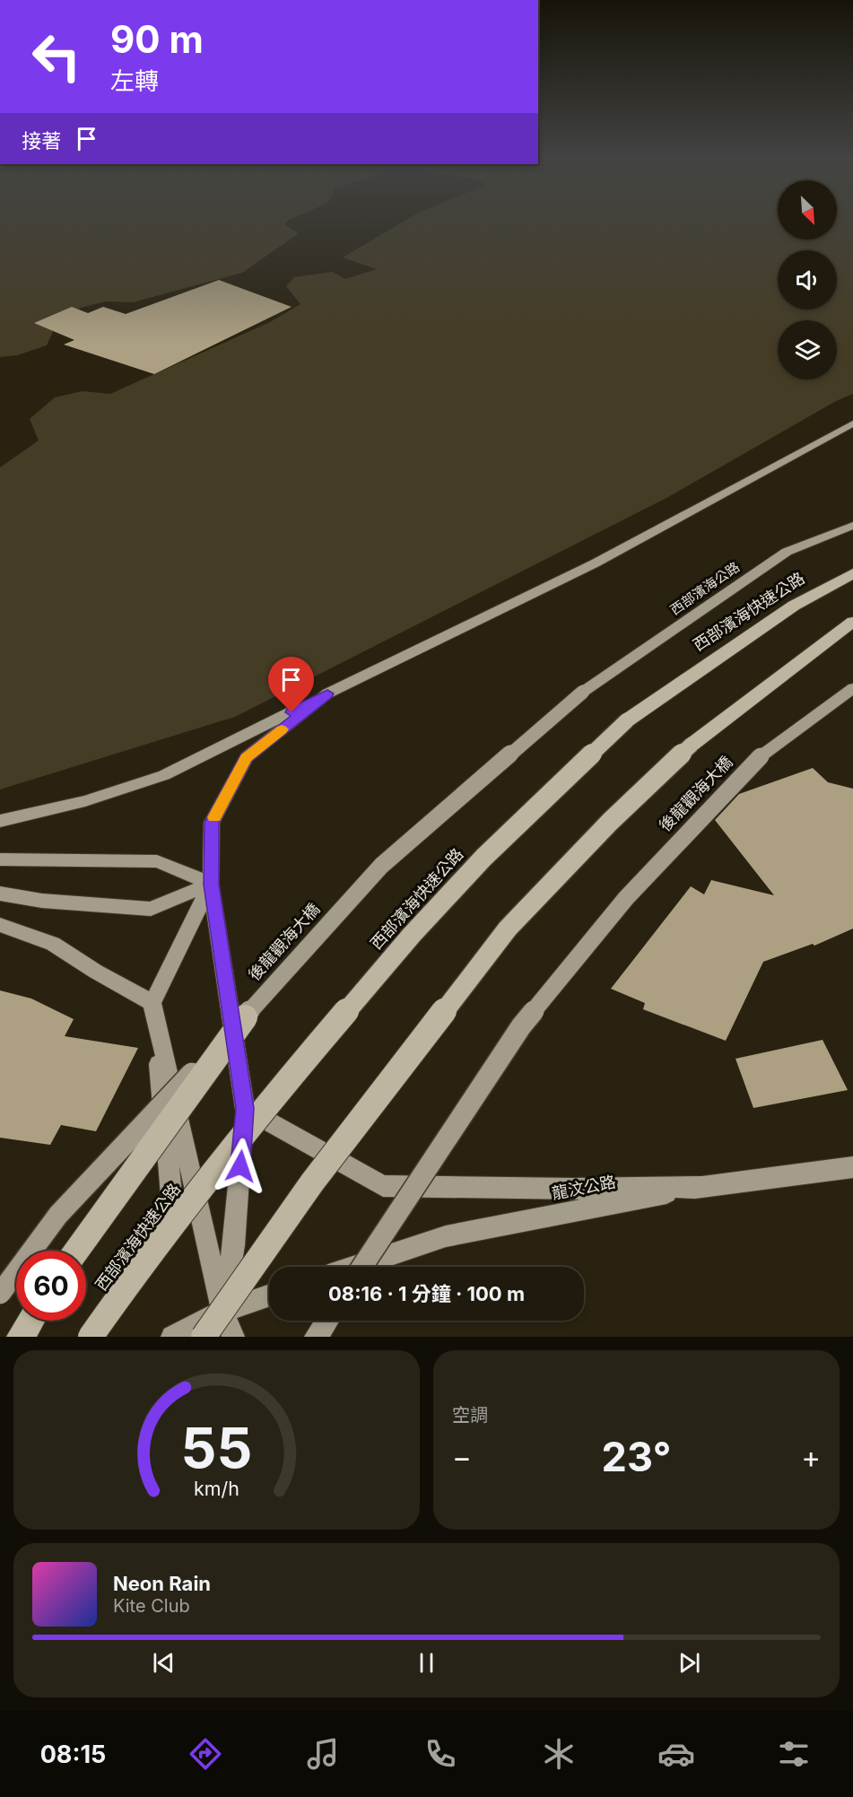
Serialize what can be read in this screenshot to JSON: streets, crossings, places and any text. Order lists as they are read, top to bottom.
{
  "streets": {
    "highway": ["西部濱海快速公路"],
    "main road": ["西部濱海公路", "後龍觀海大橋", "龍汶公路"]
  },
  "crossings": [
    ["西部濱海公路", "後龍觀海大橋"]
  ],
  "north": "bottom right",
  "page": {
    "turn": ["90 m", "左轉"],
    "then": "接著",
    "limit": "60",
    "trip": "08:16 · 1 分鐘 · 100 m",
    "tile": "空調",
    "heat": ["−", "23°", "+"],
    "song": ["Neon Rain", "Kite Club"],
    "tabs": "08:15",
    "gauge": ["55", "km/h"]
  }
}
